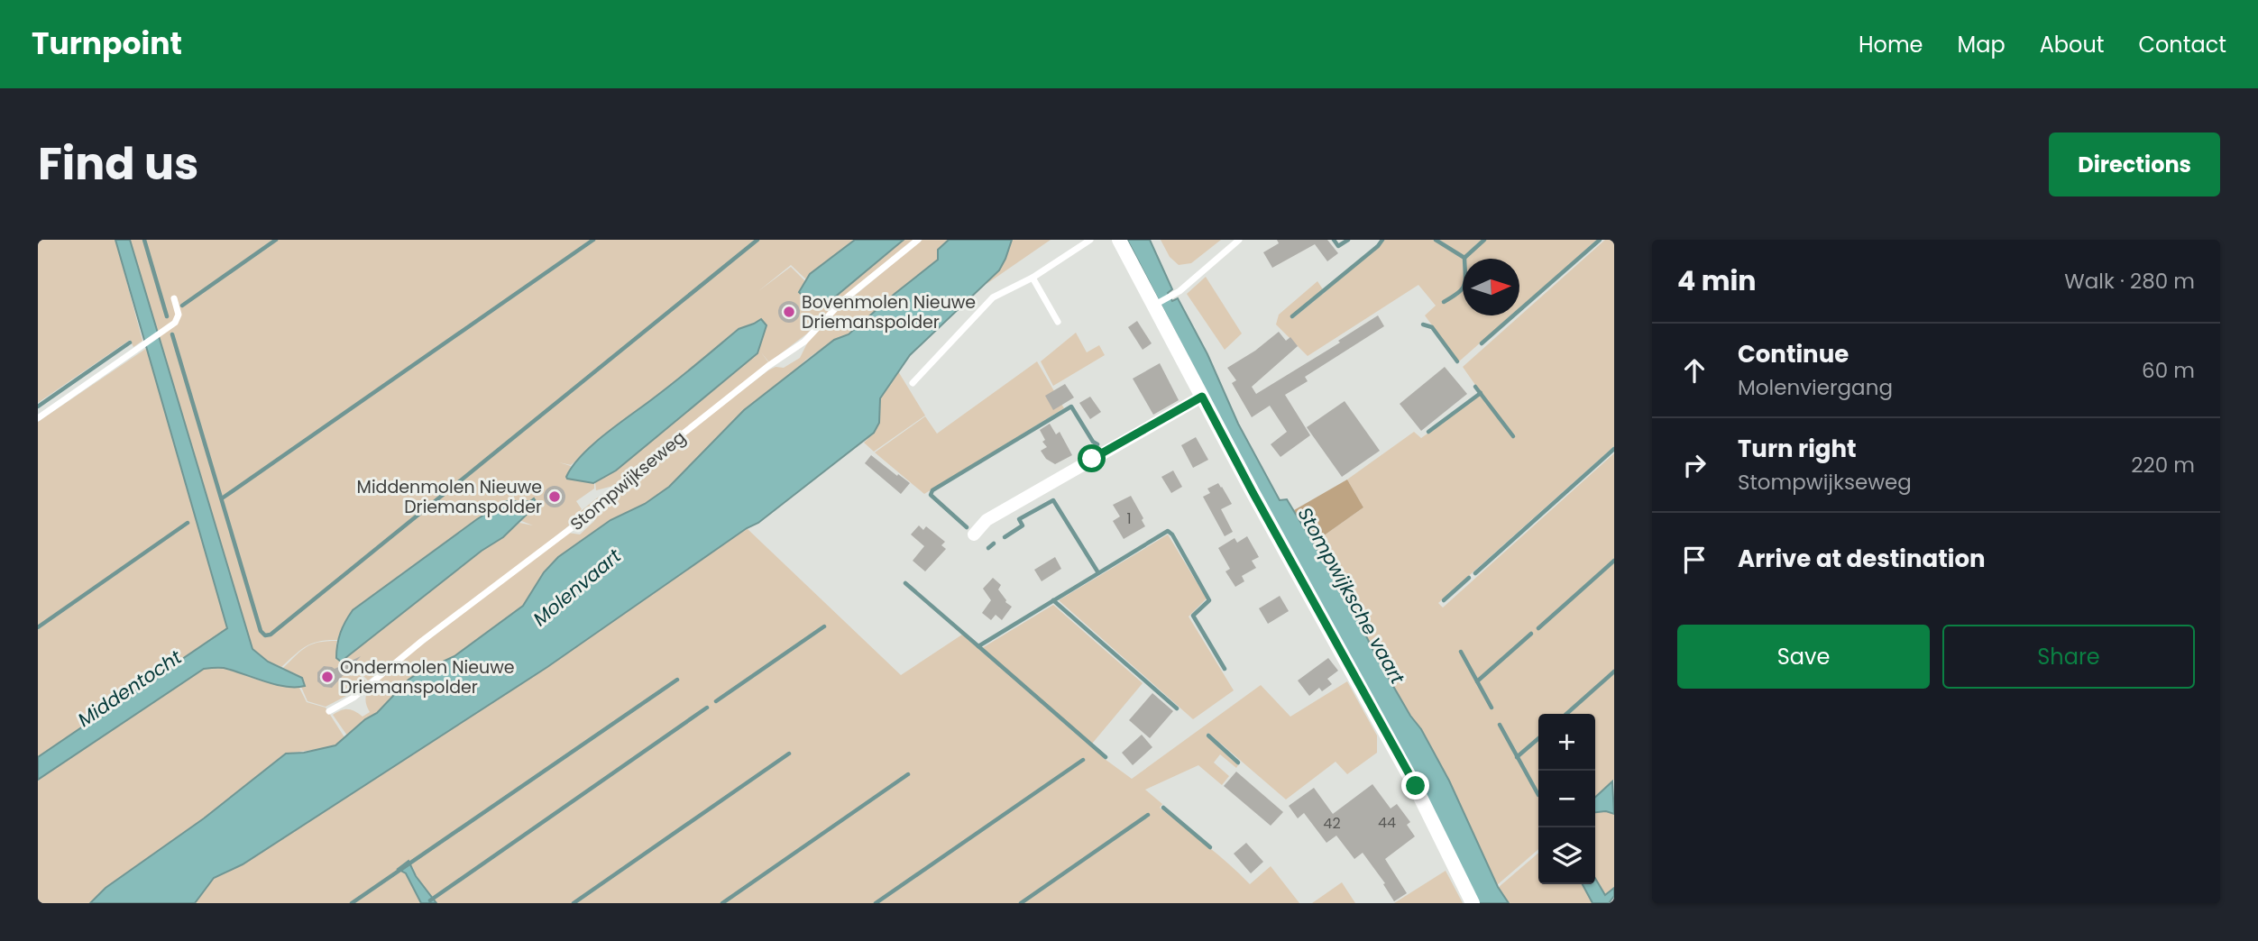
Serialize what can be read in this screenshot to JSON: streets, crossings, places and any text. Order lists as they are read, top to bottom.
{
  "streets": {
    "lane": ["Stompwijkseweg"]
  },
  "water": ["Molenvaart", "Stompwijksche vaart", "Middentocht"],
  "places": ["Bovenmolen Nieuwe Driemanspolder", "Middenmolen Nieuwe Driemanspolder", "Ondermolen Nieuwe Driemanspolder"],
  "house_numbers": ["1", "44", "42"],
  "north": "right",
  "page": {
    "header": "Turnpoint",
    "nav": [
      "Home",
      "Map",
      "About",
      "Contact"
    ],
    "title": "Find us",
    "buttons": [
      "Directions",
      ["Save", "Share"]
    ],
    "heading": ["4 min", "Walk · 280 m"],
    "list": [
      ["Continue", "Molenviergang", "60 m"],
      ["Turn right", "Stompwijkseweg", "220 m"],
      "Arrive at destination"
    ],
    "map_buttons": ["+", "−"]
  }
}
